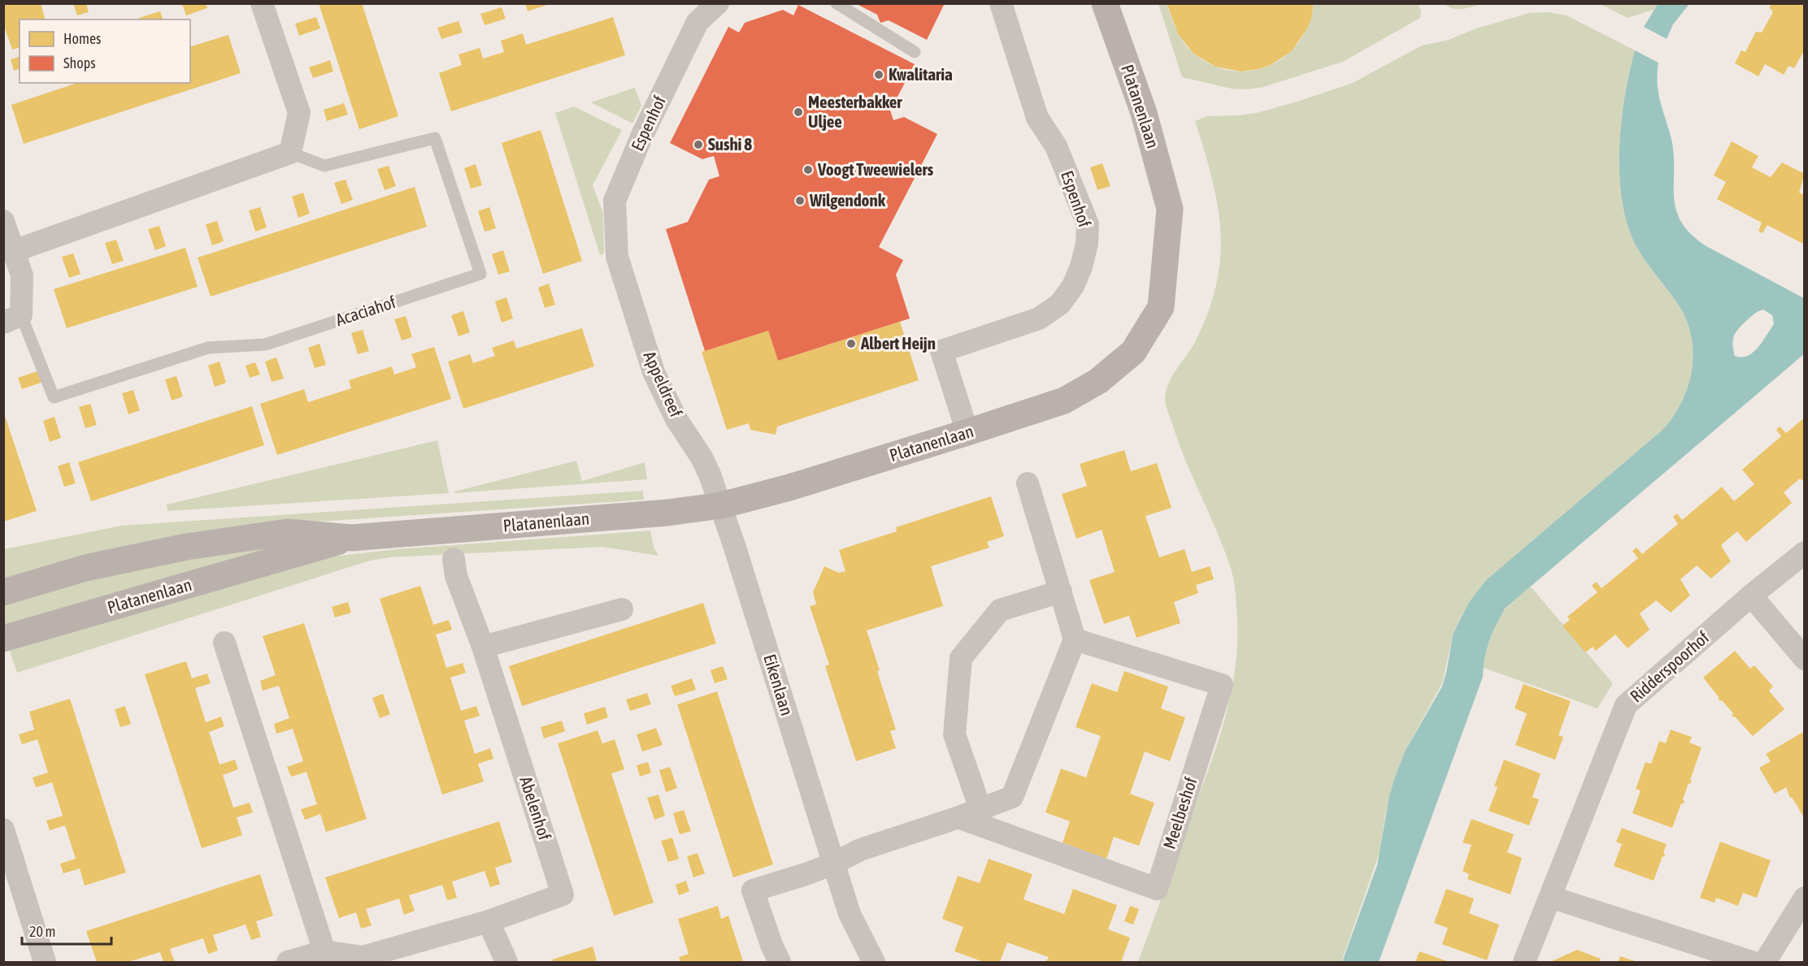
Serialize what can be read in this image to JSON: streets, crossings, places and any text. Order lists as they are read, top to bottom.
{
  "streets": {
    "street": [
      "Platanenlaan",
      "Espenhof",
      "Appeldreef",
      "Ridderspoorhof",
      "Eikenlaan",
      "Abelenhof",
      "Meelbeshof"
    ],
    "lane": ["Acaciahof"]
  },
  "crossings": [
    ["Platanenlaan", "Espenhof"],
    ["Platanenlaan", "Appeldreef"],
    ["Platanenlaan", "Eikenlaan"],
    ["Espenhof", "Appeldreef"],
    ["Appeldreef", "Eikenlaan"]
  ],
  "places": [
    "Kwalitaria",
    "Meesterbakker Uljee",
    "Sushi 8",
    "Voogt Tweewielers",
    "Wilgendonk",
    "Albert Heijn"
  ],
  "legend": ["Homes", "Shops"],
  "scale_bar": "20 m"
}
